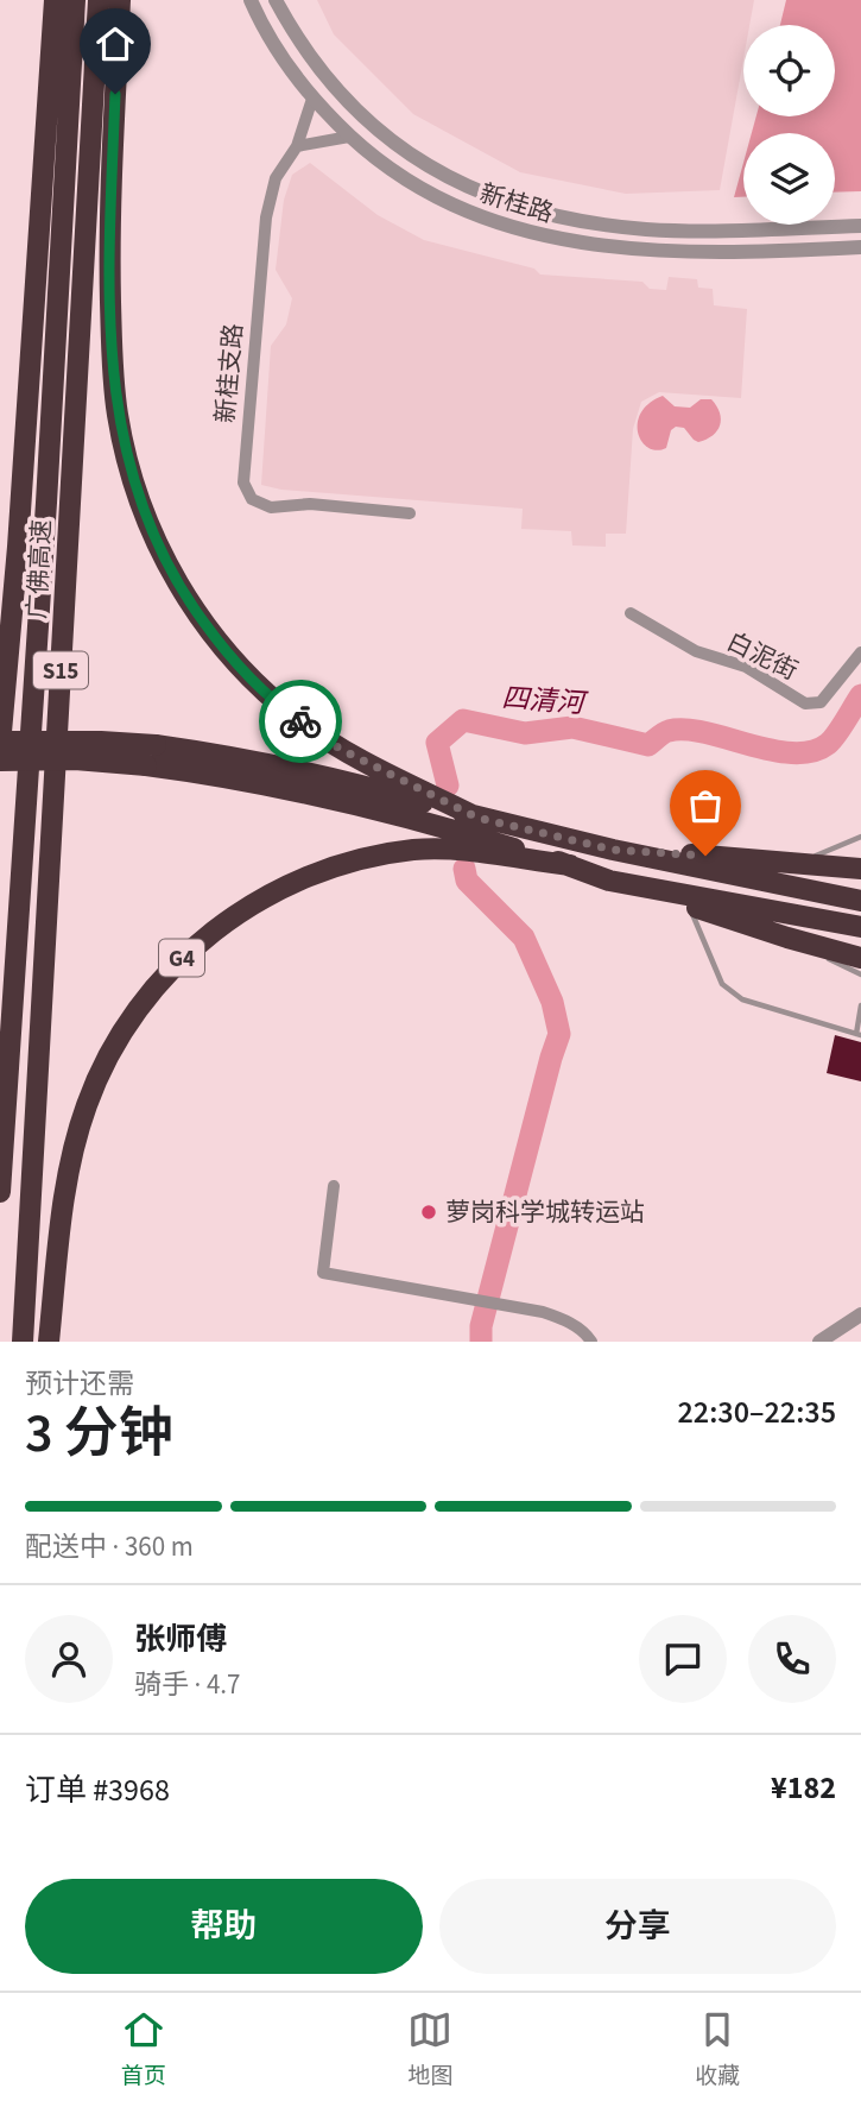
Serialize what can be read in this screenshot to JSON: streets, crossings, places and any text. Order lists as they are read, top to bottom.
{
  "streets": {
    "highway": ["广佛高速", "S15", "G4"],
    "street": ["新桂路", "新桂支路", "白泥街"]
  },
  "crossings": [
    ["新桂路", "新桂支路"]
  ],
  "water": ["四清河"],
  "places": ["萝岗科学城转运站"],
  "page": {
    "heading": ["3 分钟", "预计还需", "22:30–22:35"],
    "panel": [
      "张师傅",
      "骑手 · 4.7",
      "订单 #3968",
      "¥182"
    ],
    "bar": "配送中 · 360 m",
    "buttons": ["帮助", "分享"],
    "tabs": ["首页", "地图", "收藏"]
  }
}
